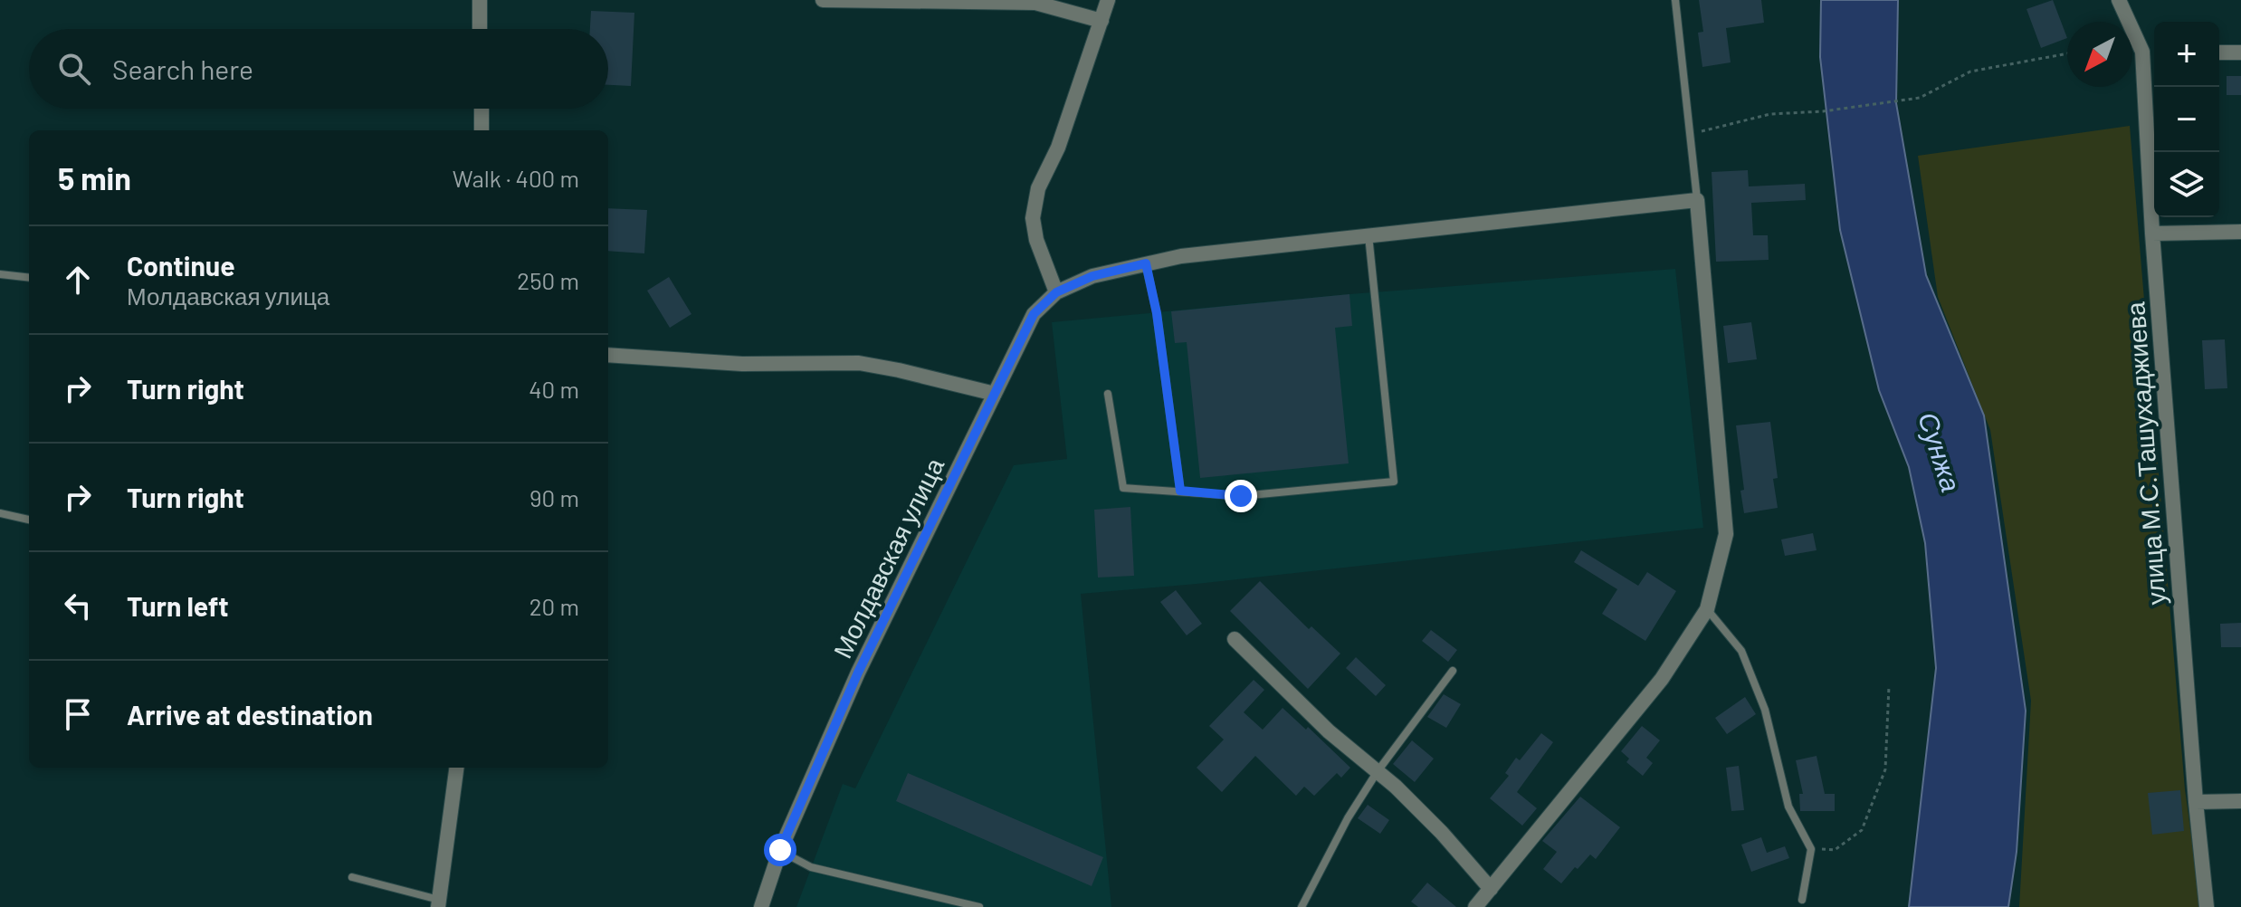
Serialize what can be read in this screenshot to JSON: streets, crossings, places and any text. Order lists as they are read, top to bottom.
{
  "streets": {
    "street": ["улица М.С.Ташухаджиева", "Молдавская улица"]
  },
  "water": ["Сунжа"],
  "north": "bottom left",
  "page": {
    "map_buttons": ["+", "−"],
    "search": "Search here",
    "heading": ["5 min", "Walk · 400 m"],
    "list": [
      ["Continue", "Молдавская улица", "250 m"],
      ["Turn right", "40 m"],
      ["Turn right", "90 m"],
      ["Turn left", "20 m"],
      "Arrive at destination"
    ]
  }
}
